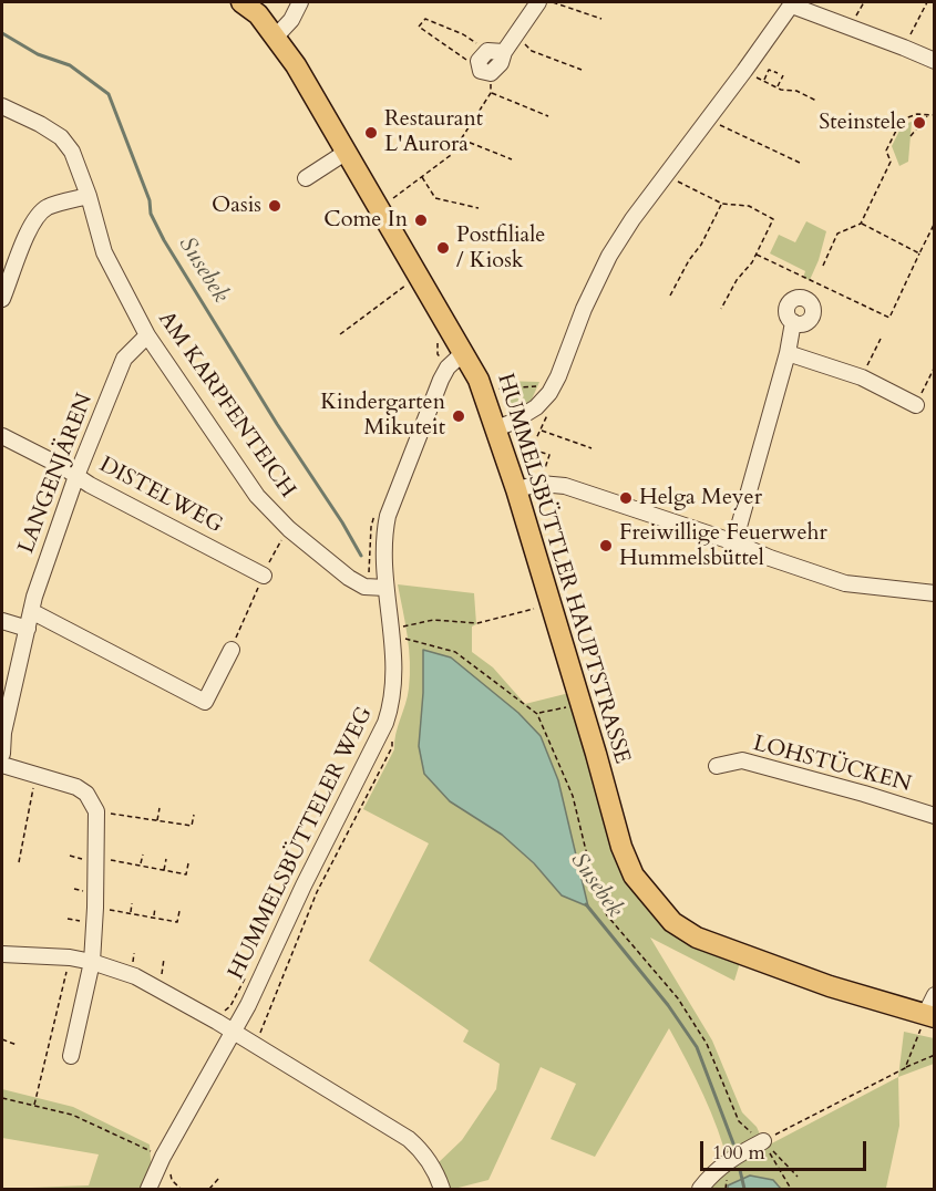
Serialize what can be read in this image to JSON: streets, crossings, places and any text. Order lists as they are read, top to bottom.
{
  "streets": {
    "main road": ["HUMMELSBÜTTLER HAUPTSTRASSE"],
    "street": [
      "AM KARPFENTEICH",
      "LANGENJÄREN",
      "DISTELWEG",
      "LOHSTÜCKEN",
      "HUMMELSBÜTTELER WEG"
    ]
  },
  "crossings": [
    ["AM KARPFENTEICH", "LANGENJÄREN"],
    ["AM KARPFENTEICH", "HUMMELSBÜTTELER WEG"],
    ["LANGENJÄREN", "DISTELWEG"],
    ["HUMMELSBÜTTLER HAUPTSTRASSE", "HUMMELSBÜTTELER WEG"]
  ],
  "water": ["Susebek"],
  "places": [
    "Steinstele",
    "Restaurant L'Aurora",
    "Oasis",
    "Come In",
    "Postfiliale / Kiosk",
    "Kindergarten Mikuteit",
    "Helga Meyer",
    "Freiwillige Feuerwehr Hummelsbüttel"
  ],
  "scale_bar": "100 m"
}
